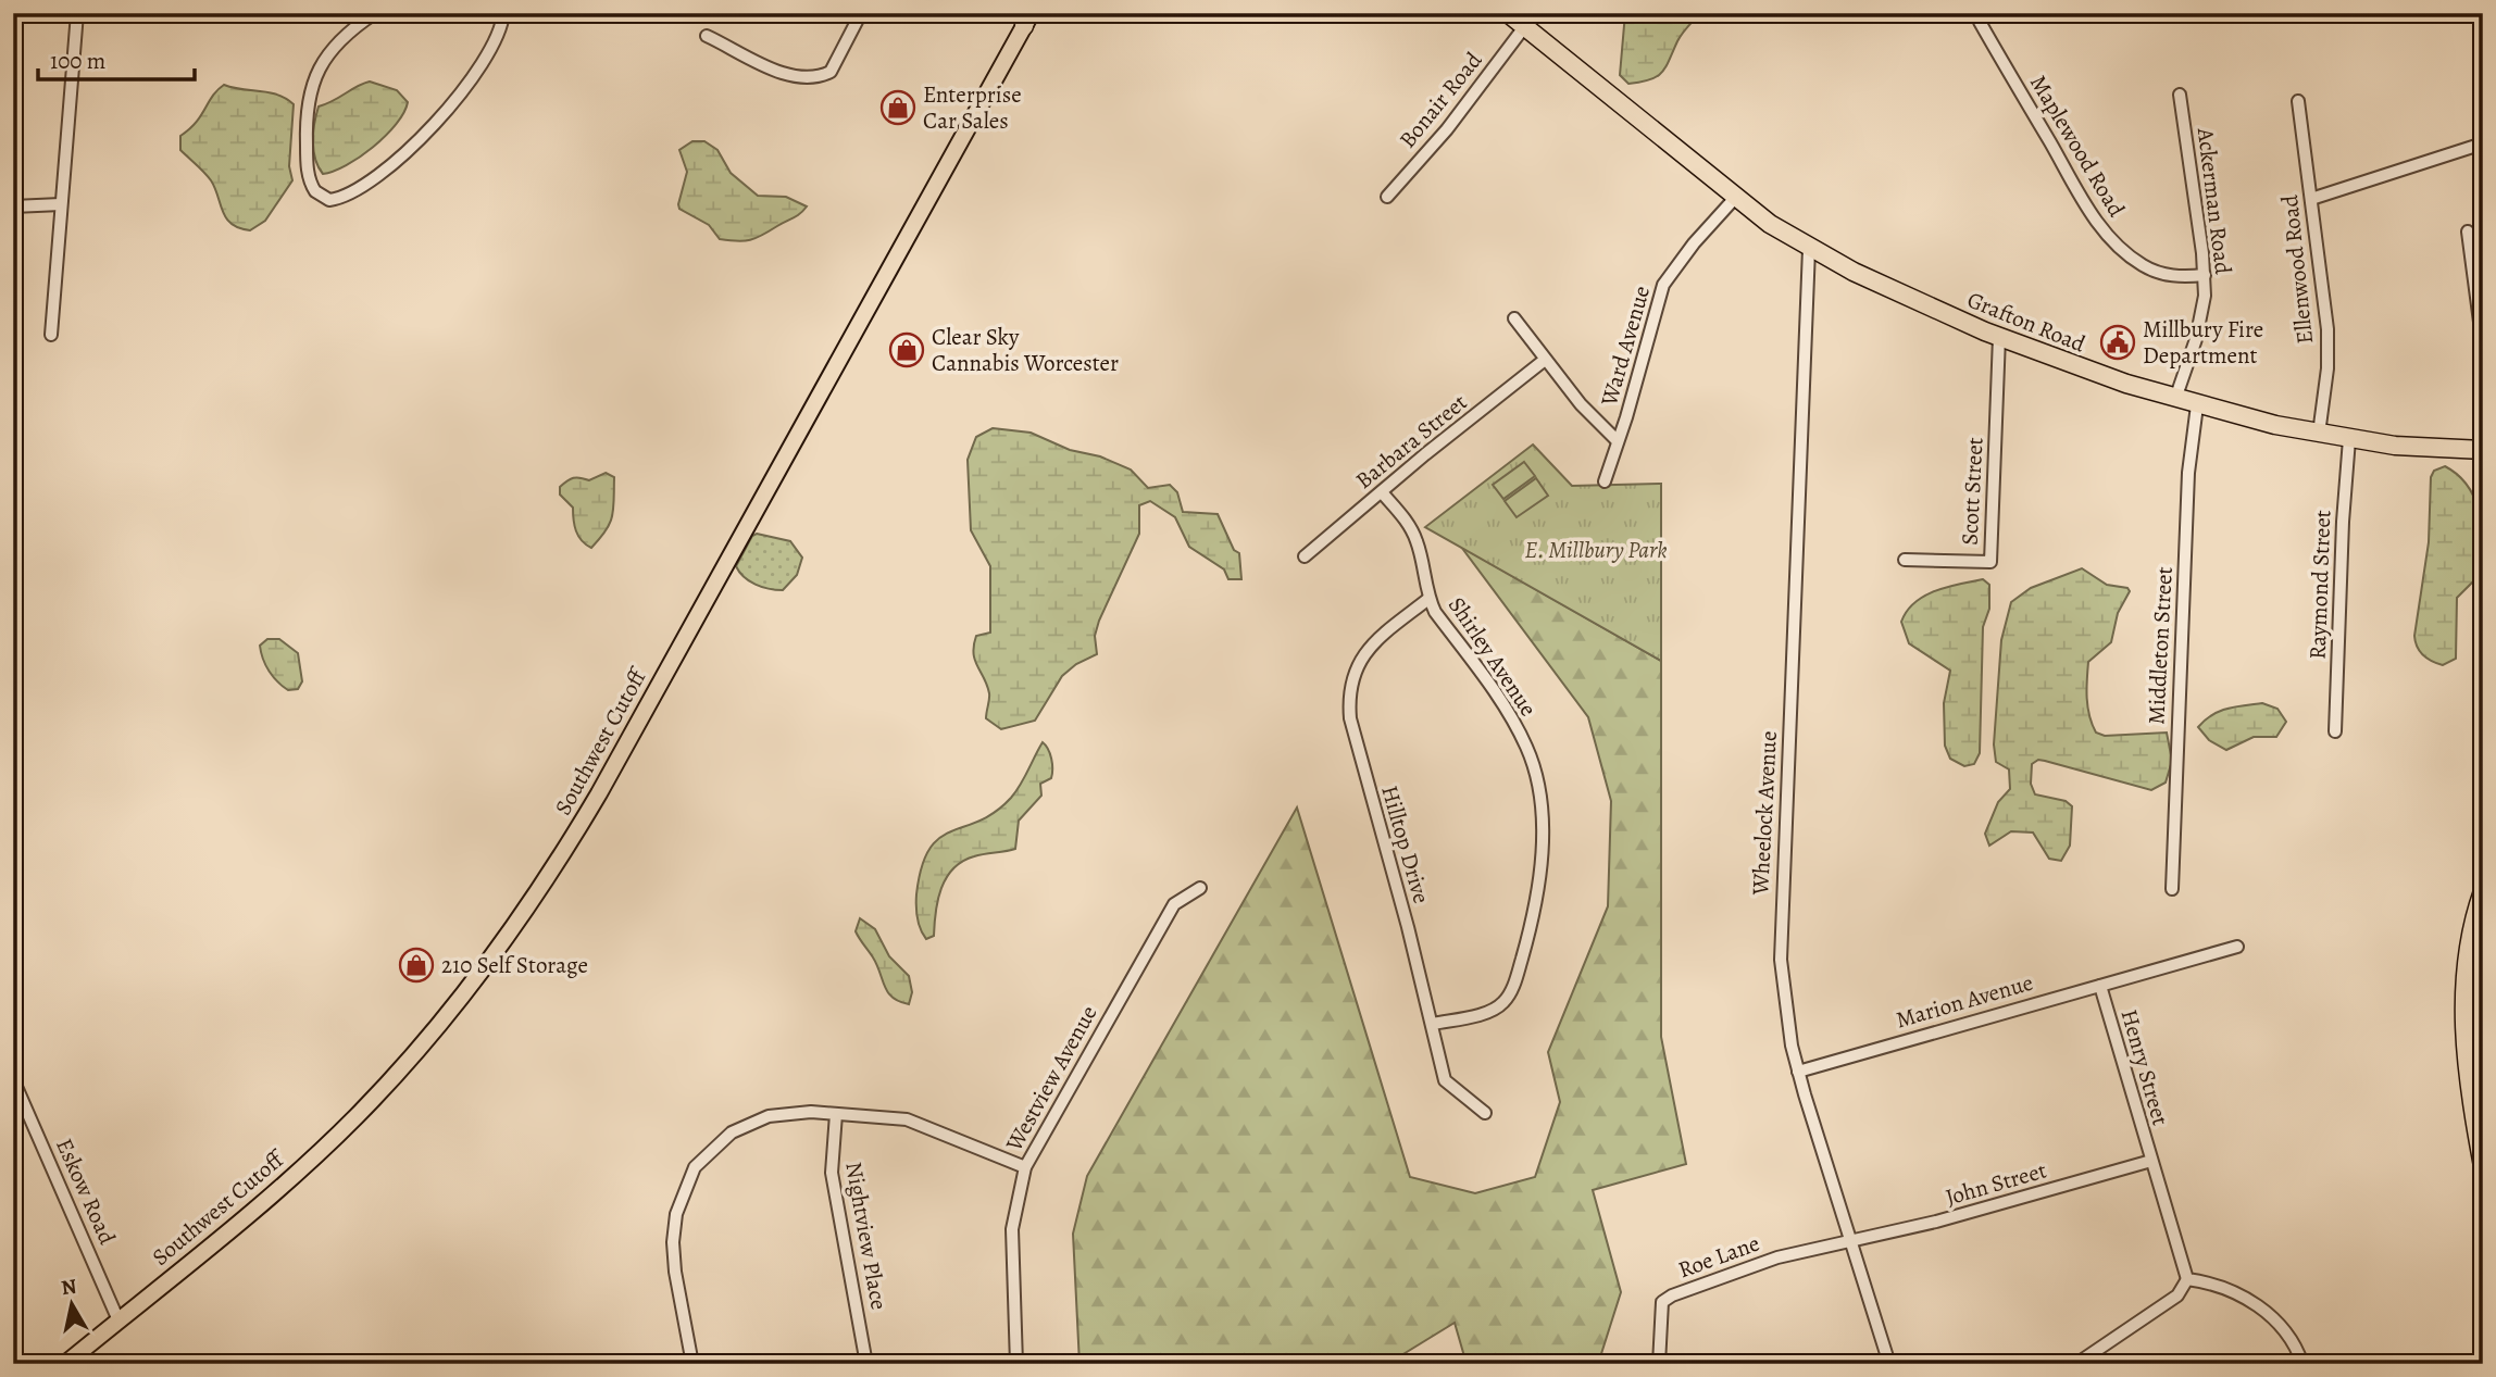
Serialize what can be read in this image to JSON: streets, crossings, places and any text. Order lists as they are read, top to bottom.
{
  "streets": {
    "highway": ["Grafton Road"],
    "main road": ["Southwest Cutoff"],
    "street": [
      "Bonair Road",
      "Maplewood Road",
      "Ackerman Road",
      "Ellenwood Road",
      "Ward Avenue",
      "Barbara Street",
      "Scott Street",
      "Raymond Street",
      "Middleton Street",
      "Shirley Avenue",
      "Wheelock Avenue",
      "Hilltop Drive",
      "Marion Avenue",
      "Henry Street",
      "Westview Avenue",
      "John Street",
      "Eskow Road",
      "Nightview Place",
      "Roe Lane"
    ]
  },
  "crossings": [
    ["Bonair Road", "Grafton Road"],
    ["Maplewood Road", "Ackerman Road"],
    ["Ackerman Road", "Grafton Road"],
    ["Ellenwood Road", "Grafton Road"],
    ["Grafton Road", "Ward Avenue"],
    ["Grafton Road", "Scott Street"],
    ["Grafton Road", "Raymond Street"],
    ["Grafton Road", "Middleton Street"],
    ["Grafton Road", "Wheelock Avenue"],
    ["Barbara Street", "Shirley Avenue"],
    ["Shirley Avenue", "Hilltop Drive"],
    ["Southwest Cutoff", "Eskow Road"],
    ["Wheelock Avenue", "Marion Avenue"],
    ["Wheelock Avenue", "John Street"],
    ["Wheelock Avenue", "Roe Lane"],
    ["Marion Avenue", "Henry Street"],
    ["Henry Street", "John Street"],
    ["John Street", "Roe Lane"]
  ],
  "parks": ["E. Millbury Park"],
  "places": {
    "shop": ["Enterprise Car Sales", "Clear Sky Cannabis Worcester", "210 Self Storage"],
    "public building": ["Millbury Fire Department"]
  },
  "scale_bar": "100 m",
  "north": "top"
}
